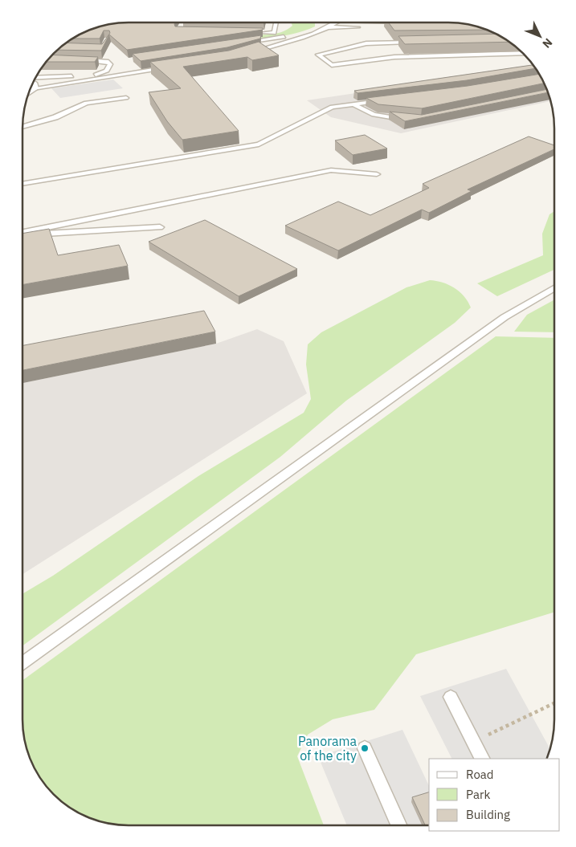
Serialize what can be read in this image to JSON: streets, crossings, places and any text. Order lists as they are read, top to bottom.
{
  "places": ["Panorama of the city"],
  "legend": ["Road", "Park", "Building"],
  "north": "bottom right"
}
